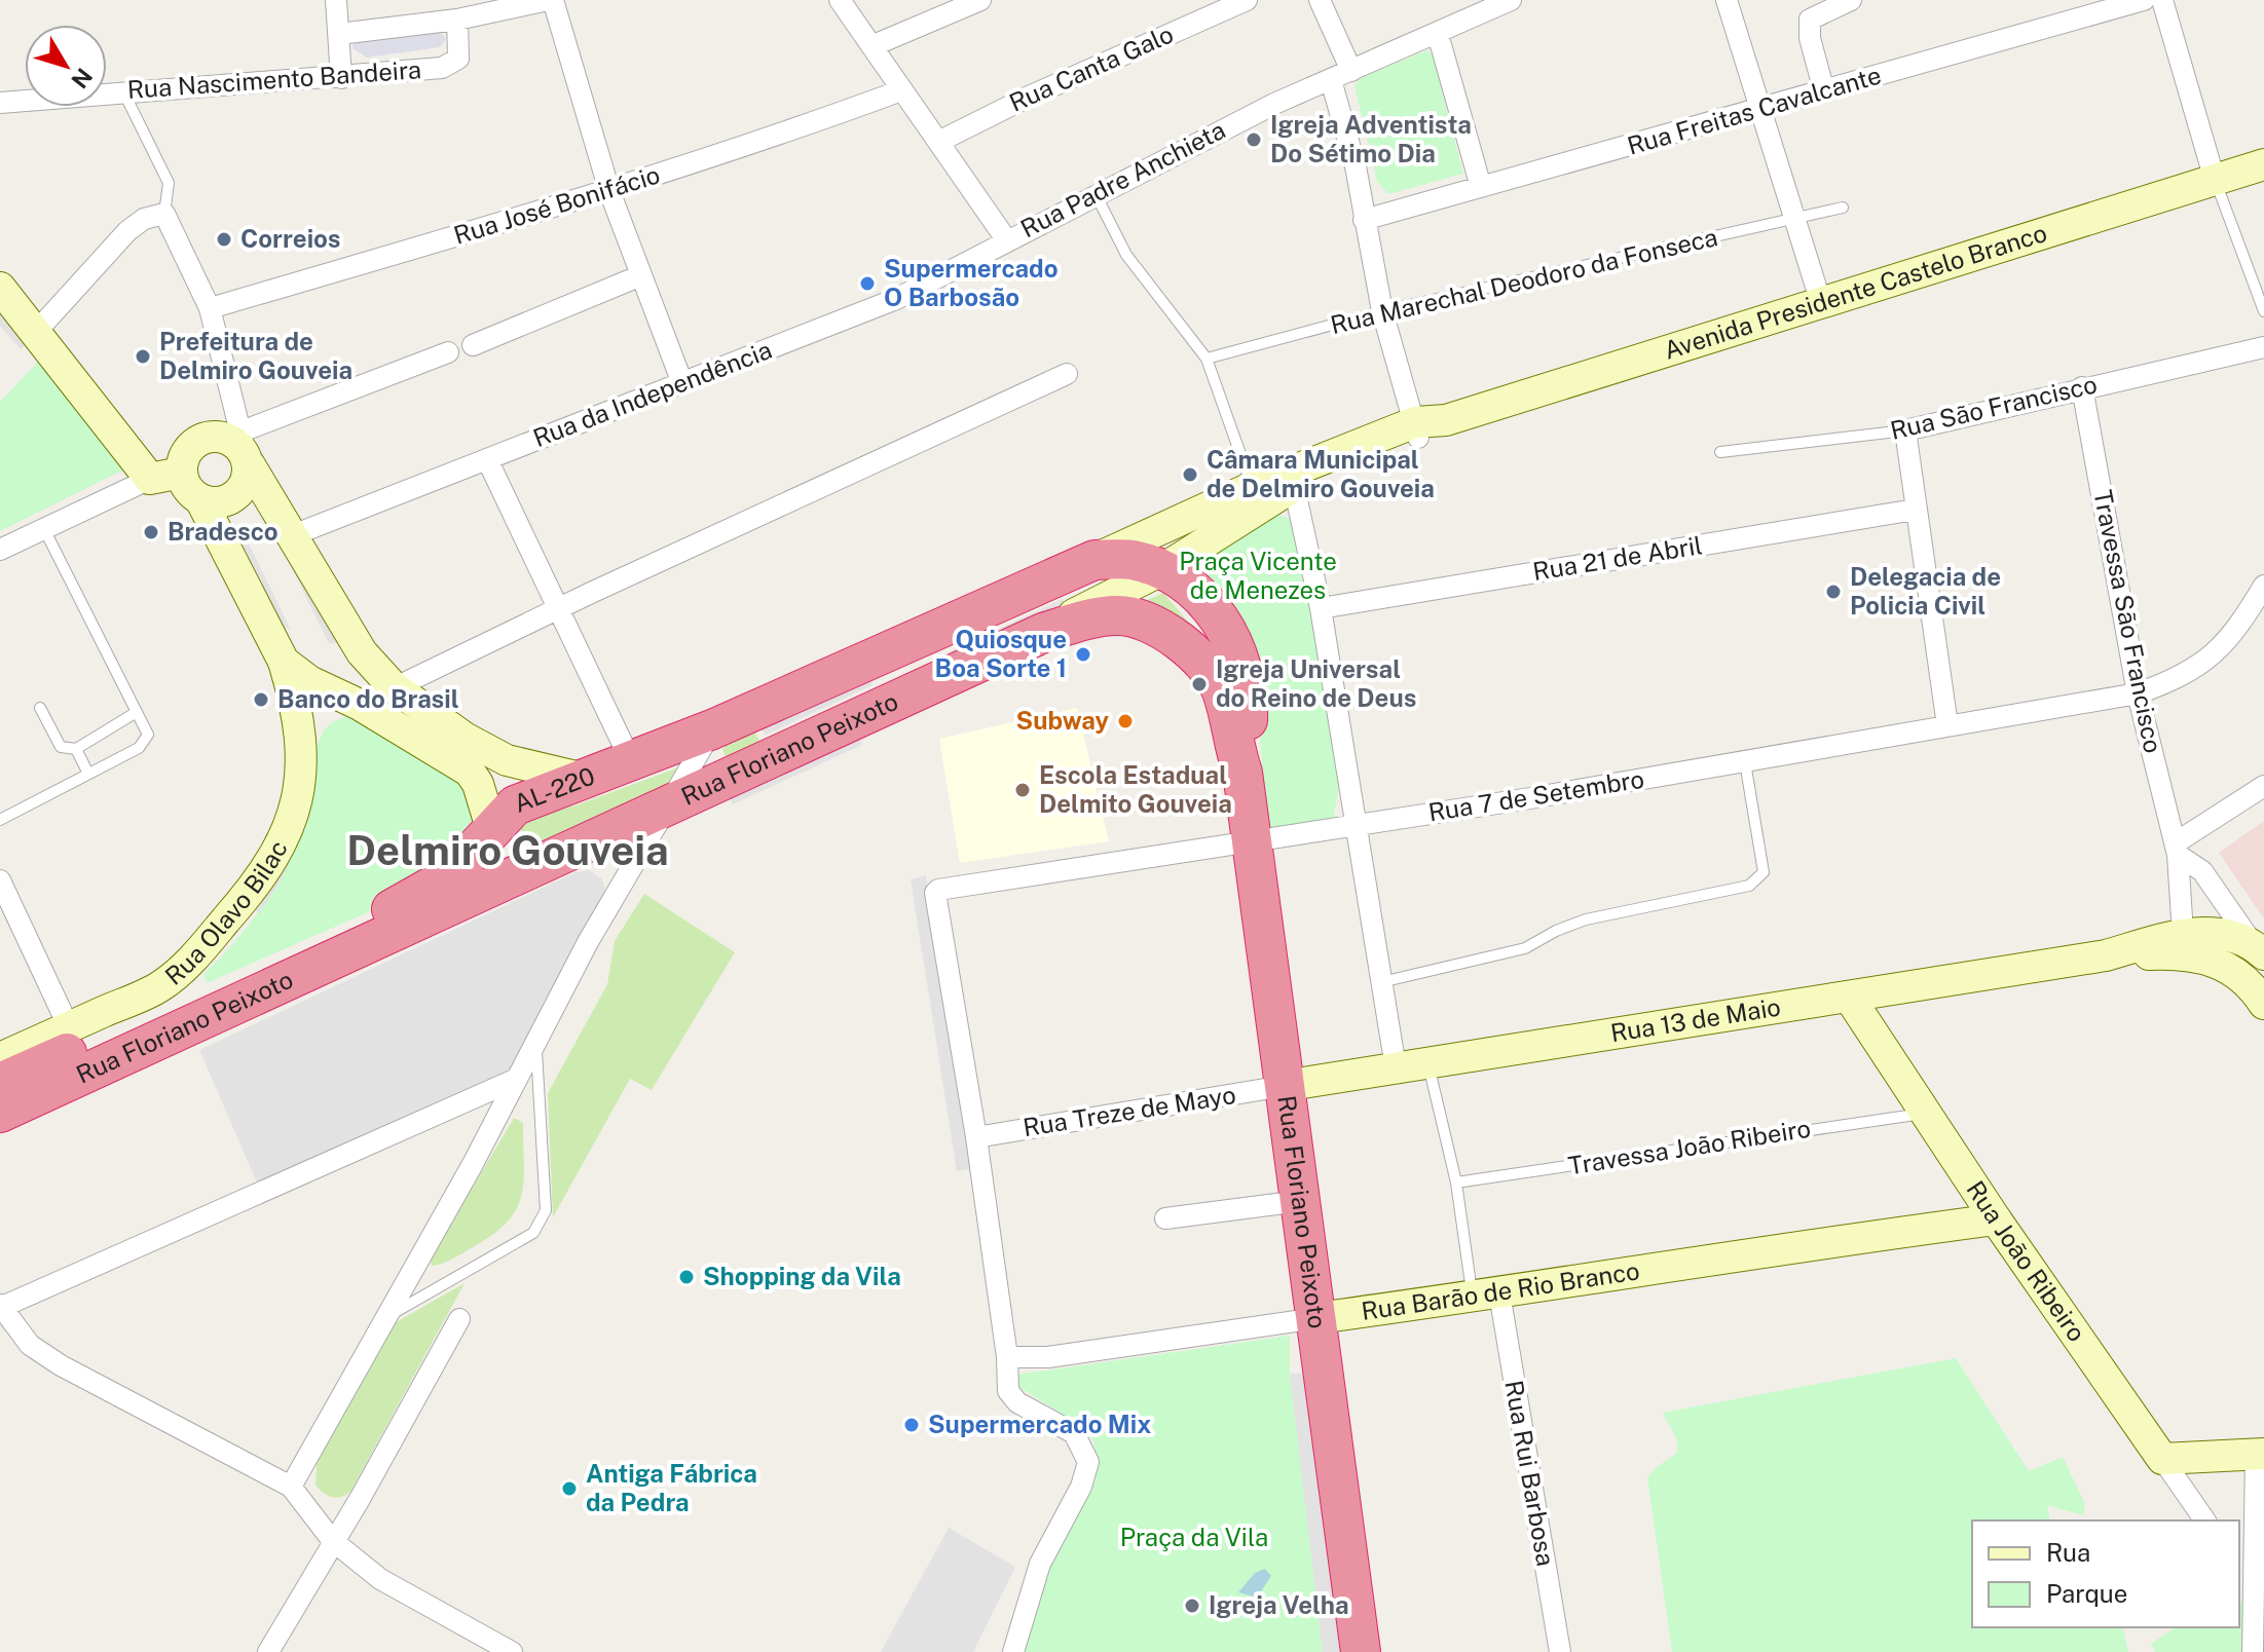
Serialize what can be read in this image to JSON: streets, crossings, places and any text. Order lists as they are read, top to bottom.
{
  "streets": {
    "highway": ["Rua Floriano Peixoto", "AL-220"],
    "street": [
      "Rua Canta Galo",
      "Rua Nascimento Bandeira",
      "Rua Freitas Cavalcante",
      "Rua Padre Anchieta",
      "Rua José Bonifácio",
      "Avenida Presidente Castelo Branco",
      "Rua da Independência",
      "Rua São Francisco",
      "Rua 21 de Abril",
      "Travessa São Francisco",
      "Rua 7 de Setembro",
      "Rua Olavo Bilac",
      "Rua 13 de Maio",
      "Rua Treze de Mayo",
      "Rua João Ribeiro",
      "Rua Barão de Rio Branco",
      "Rua Rui Barbosa"
    ],
    "lane": ["Rua Marechal Deodoro da Fonseca", "Travessa João Ribeiro"]
  },
  "crossings": [
    ["Rua Padre Anchieta", "Rua da Independência"],
    ["Avenida Presidente Castelo Branco", "Rua Floriano Peixoto"],
    ["Avenida Presidente Castelo Branco", "AL-220"],
    ["Rua São Francisco", "Travessa São Francisco"],
    ["Travessa São Francisco", "Rua 7 de Setembro"],
    ["Rua Floriano Peixoto", "AL-220"],
    ["Rua Floriano Peixoto", "Rua 7 de Setembro"],
    ["Rua Floriano Peixoto", "Rua 13 de Maio"],
    ["Rua Floriano Peixoto", "Rua Treze de Mayo"],
    ["Rua Floriano Peixoto", "Rua Barão de Rio Branco"],
    ["Rua 7 de Setembro", "Rua Treze de Mayo"],
    ["Rua 13 de Maio", "Rua Treze de Mayo"],
    ["Rua 13 de Maio", "Rua João Ribeiro"],
    ["Travessa João Ribeiro", "Rua João Ribeiro"],
    ["Rua João Ribeiro", "Rua Barão de Rio Branco"],
    ["Rua Barão de Rio Branco", "Rua Rui Barbosa"]
  ],
  "districts": ["Delmiro Gouveia"],
  "parks": ["Praça Vicente de Menezes", "Praça da Vila"],
  "places": [
    "Igreja Adventista Do Sétimo Dia",
    "Correios",
    "Supermercado O Barbosão",
    "Prefeitura de Delmiro Gouveia",
    "Câmara Municipal de Delmiro Gouveia",
    "Bradesco",
    "Delegacia de Policia Civil",
    "Quiosque Boa Sorte 1",
    "Igreja Universal do Reino de Deus",
    "Banco do Brasil",
    "Subway",
    "Escola Estadual Delmito Gouveia",
    "Shopping da Vila",
    "Supermercado Mix",
    "Antiga Fábrica da Pedra",
    "Igreja Velha"
  ],
  "legend": ["Rua", "Parque"],
  "north": "bottom right"
}
